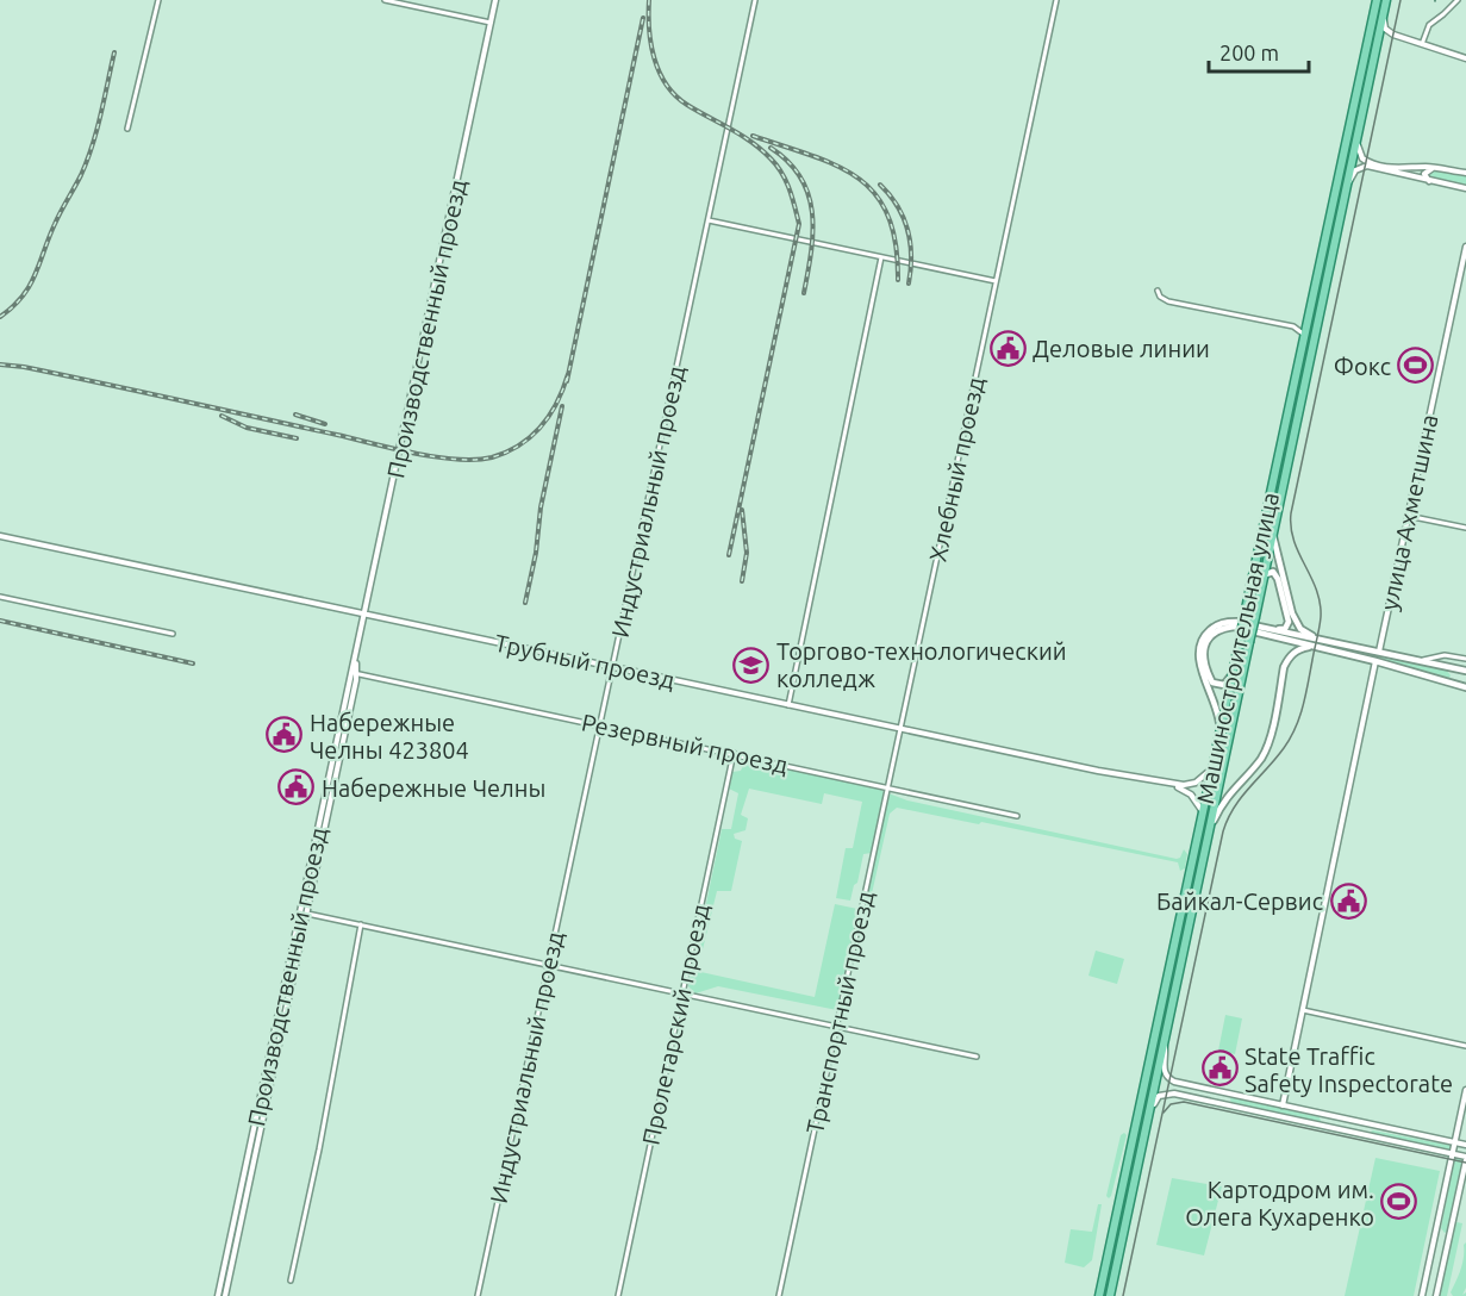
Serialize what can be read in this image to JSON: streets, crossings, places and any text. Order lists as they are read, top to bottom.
{
  "streets": {
    "main road": ["Машиностроительная улица"],
    "street": [
      "Производственный проезд",
      "Хлебный проезд",
      "Индустриальный проезд",
      "улица Ахметшина",
      "Трубный проезд",
      "Резервный проезд",
      "Транспортный проезд",
      "Пролетарский проезд"
    ]
  },
  "crossings": [
    ["Производственный проезд", "Трубный проезд"],
    ["Производственный проезд", "Резервный проезд"],
    ["Хлебный проезд", "Трубный проезд"],
    ["Хлебный проезд", "Транспортный проезд"],
    ["Индустриальный проезд", "Трубный проезд"],
    ["Индустриальный проезд", "Резервный проезд"],
    ["Трубный проезд", "Транспортный проезд"],
    ["Резервный проезд", "Транспортный проезд"],
    ["Резервный проезд", "Пролетарский проезд"]
  ],
  "places": {
    "public building": [
      "Деловые линии",
      "Набережные Челны 423804",
      "Набережные Челны",
      "Байкал-Сервис",
      "State Traffic Safety Inspectorate"
    ],
    "sports": ["Фокс", "Картодром им. Олега Кухаренко"],
    "school or university": ["Торгово-технологический колледж"]
  },
  "scale_bar": "200 m"
}
